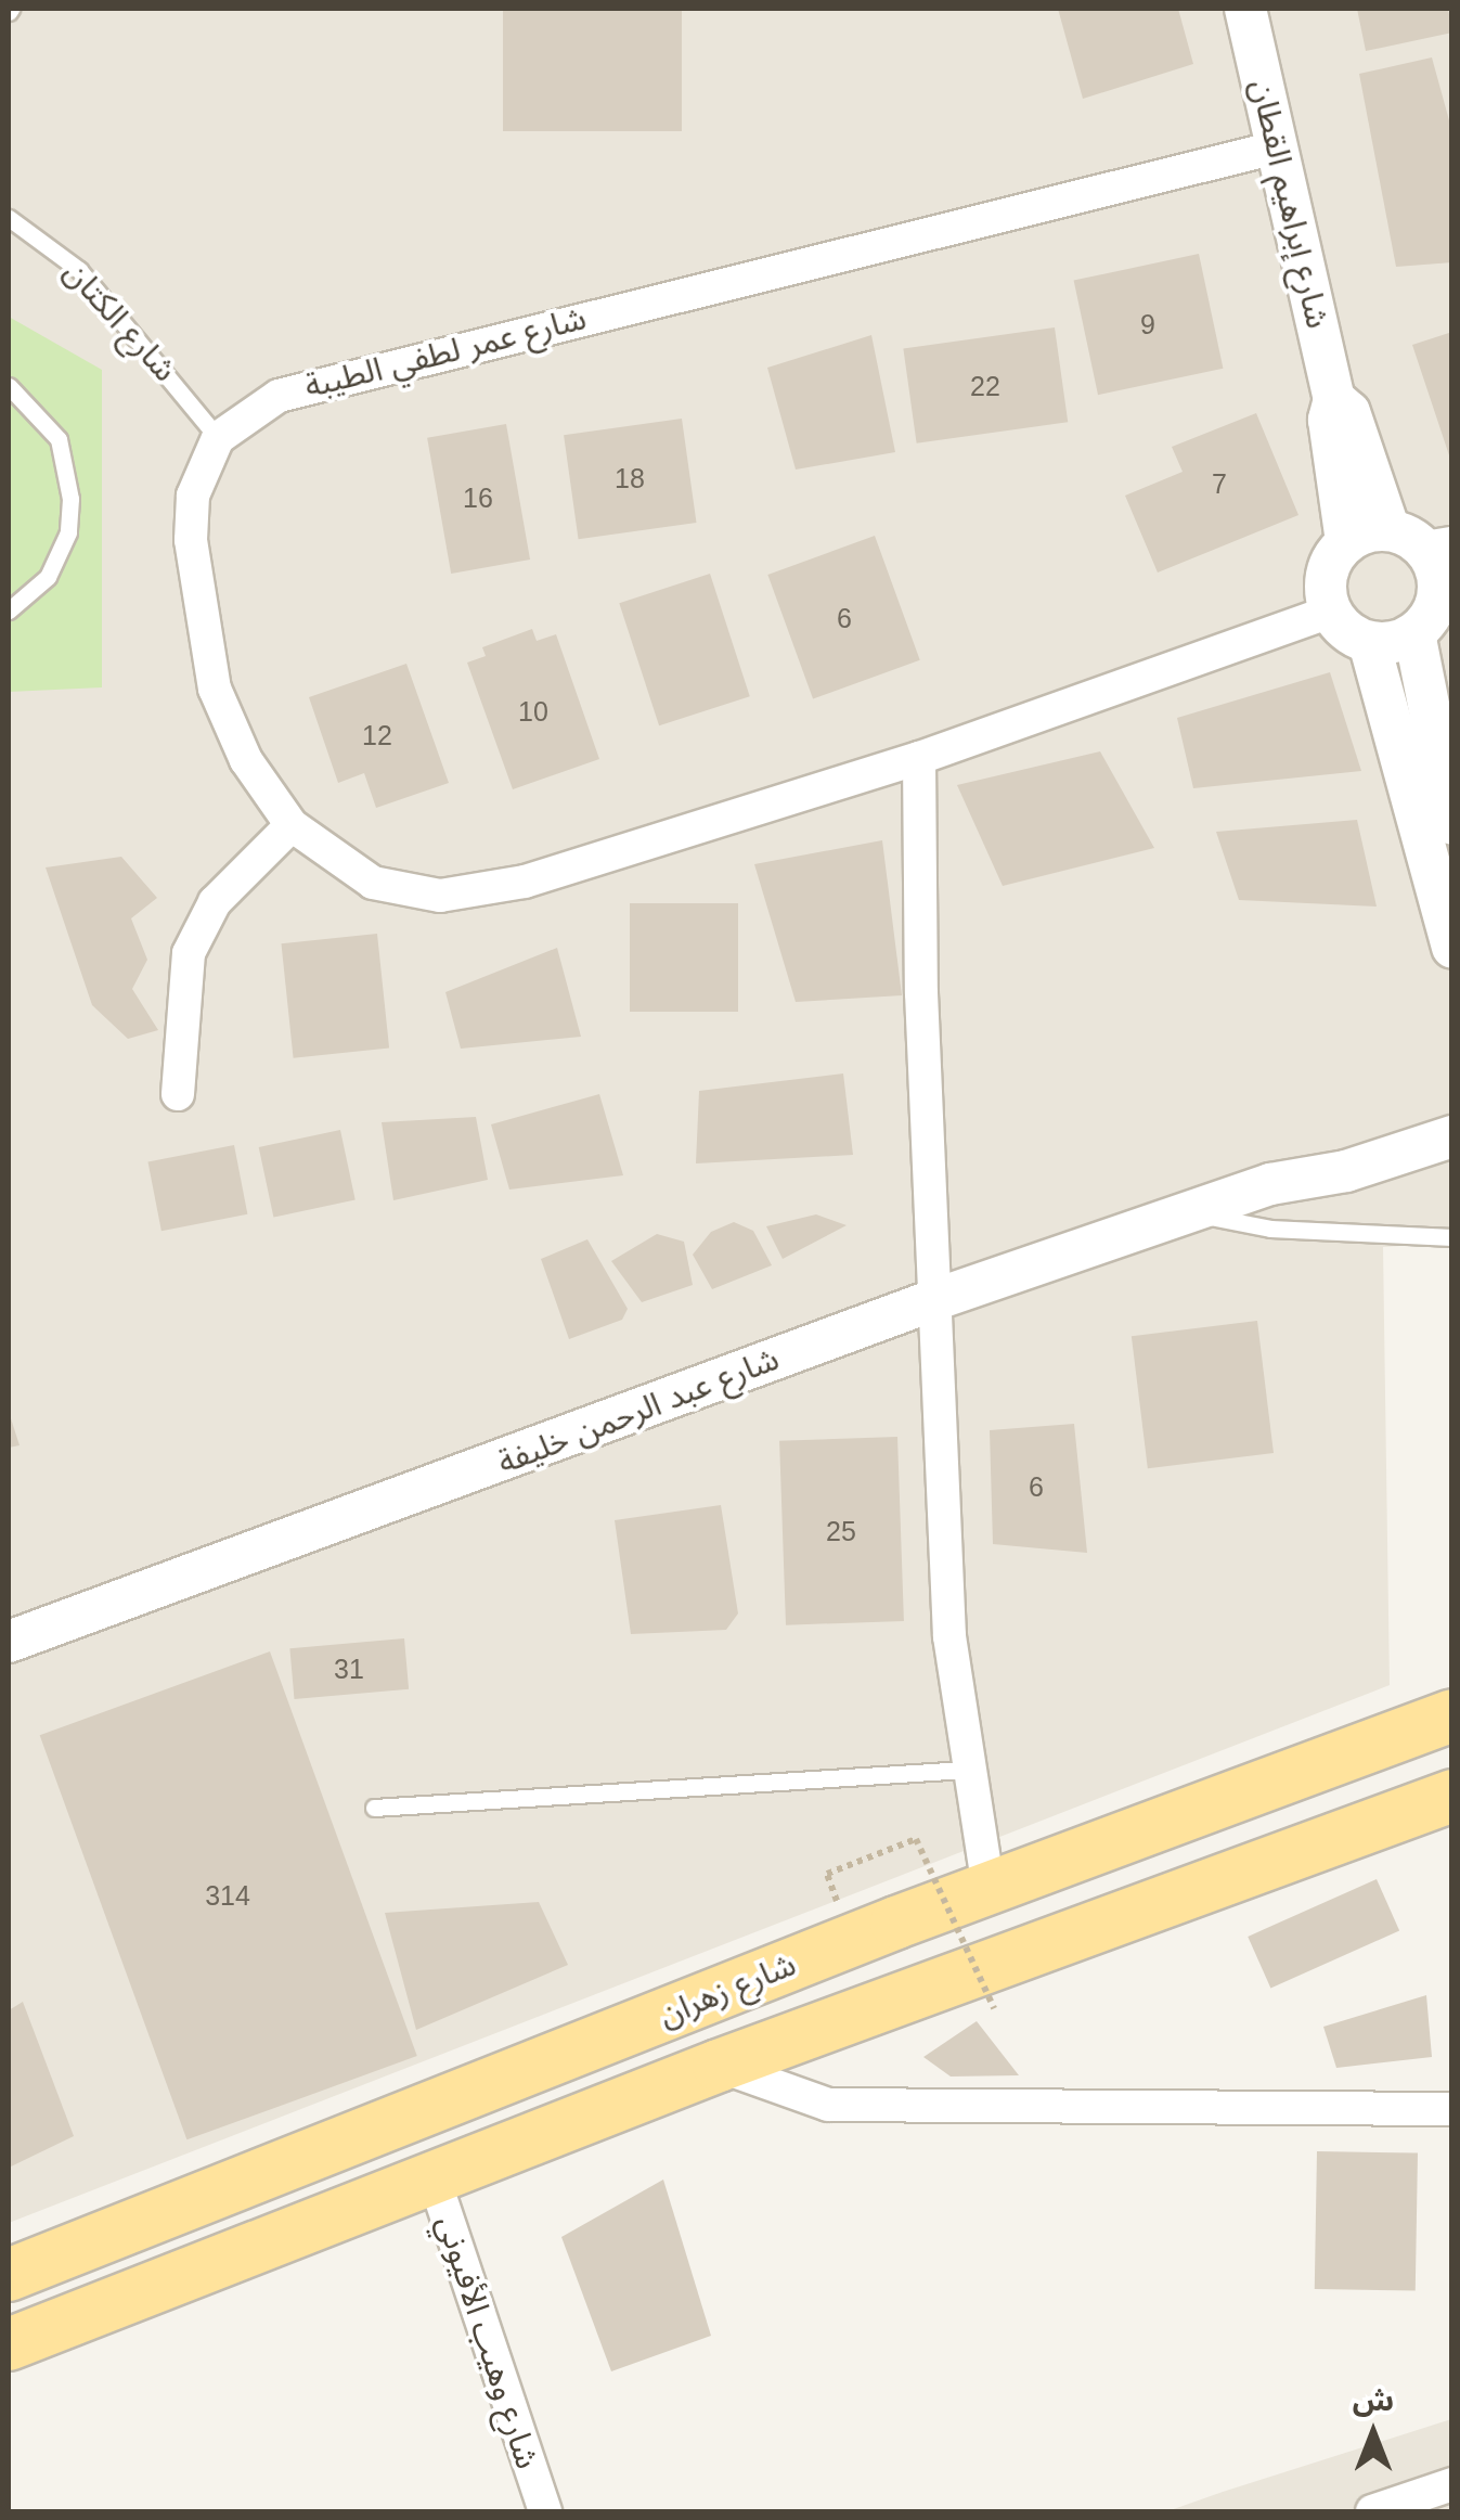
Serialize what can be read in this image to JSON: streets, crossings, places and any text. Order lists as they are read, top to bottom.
{
  "streets": {
    "main road": ["شارع زهران"],
    "street": [
      "شارع إبراهيم القطان",
      "شارع عمر لطفي الطيبة",
      "شارع عبد الرحمن خليفة",
      "شارع وهيب الأفيوني"
    ],
    "lane": ["شارع الكتان"]
  },
  "crossings": [
    ["شارع إبراهيم القطان", "شارع عمر لطفي الطيبة"],
    ["شارع الكتان", "شارع عمر لطفي الطيبة"],
    ["شارع زهران", "شارع وهيب الأفيوني"]
  ],
  "house_numbers": [
    "9",
    "22",
    "18",
    "7",
    "16",
    "6",
    "10",
    "12",
    "6",
    "25",
    "31",
    "314"
  ],
  "north": "top"
}
